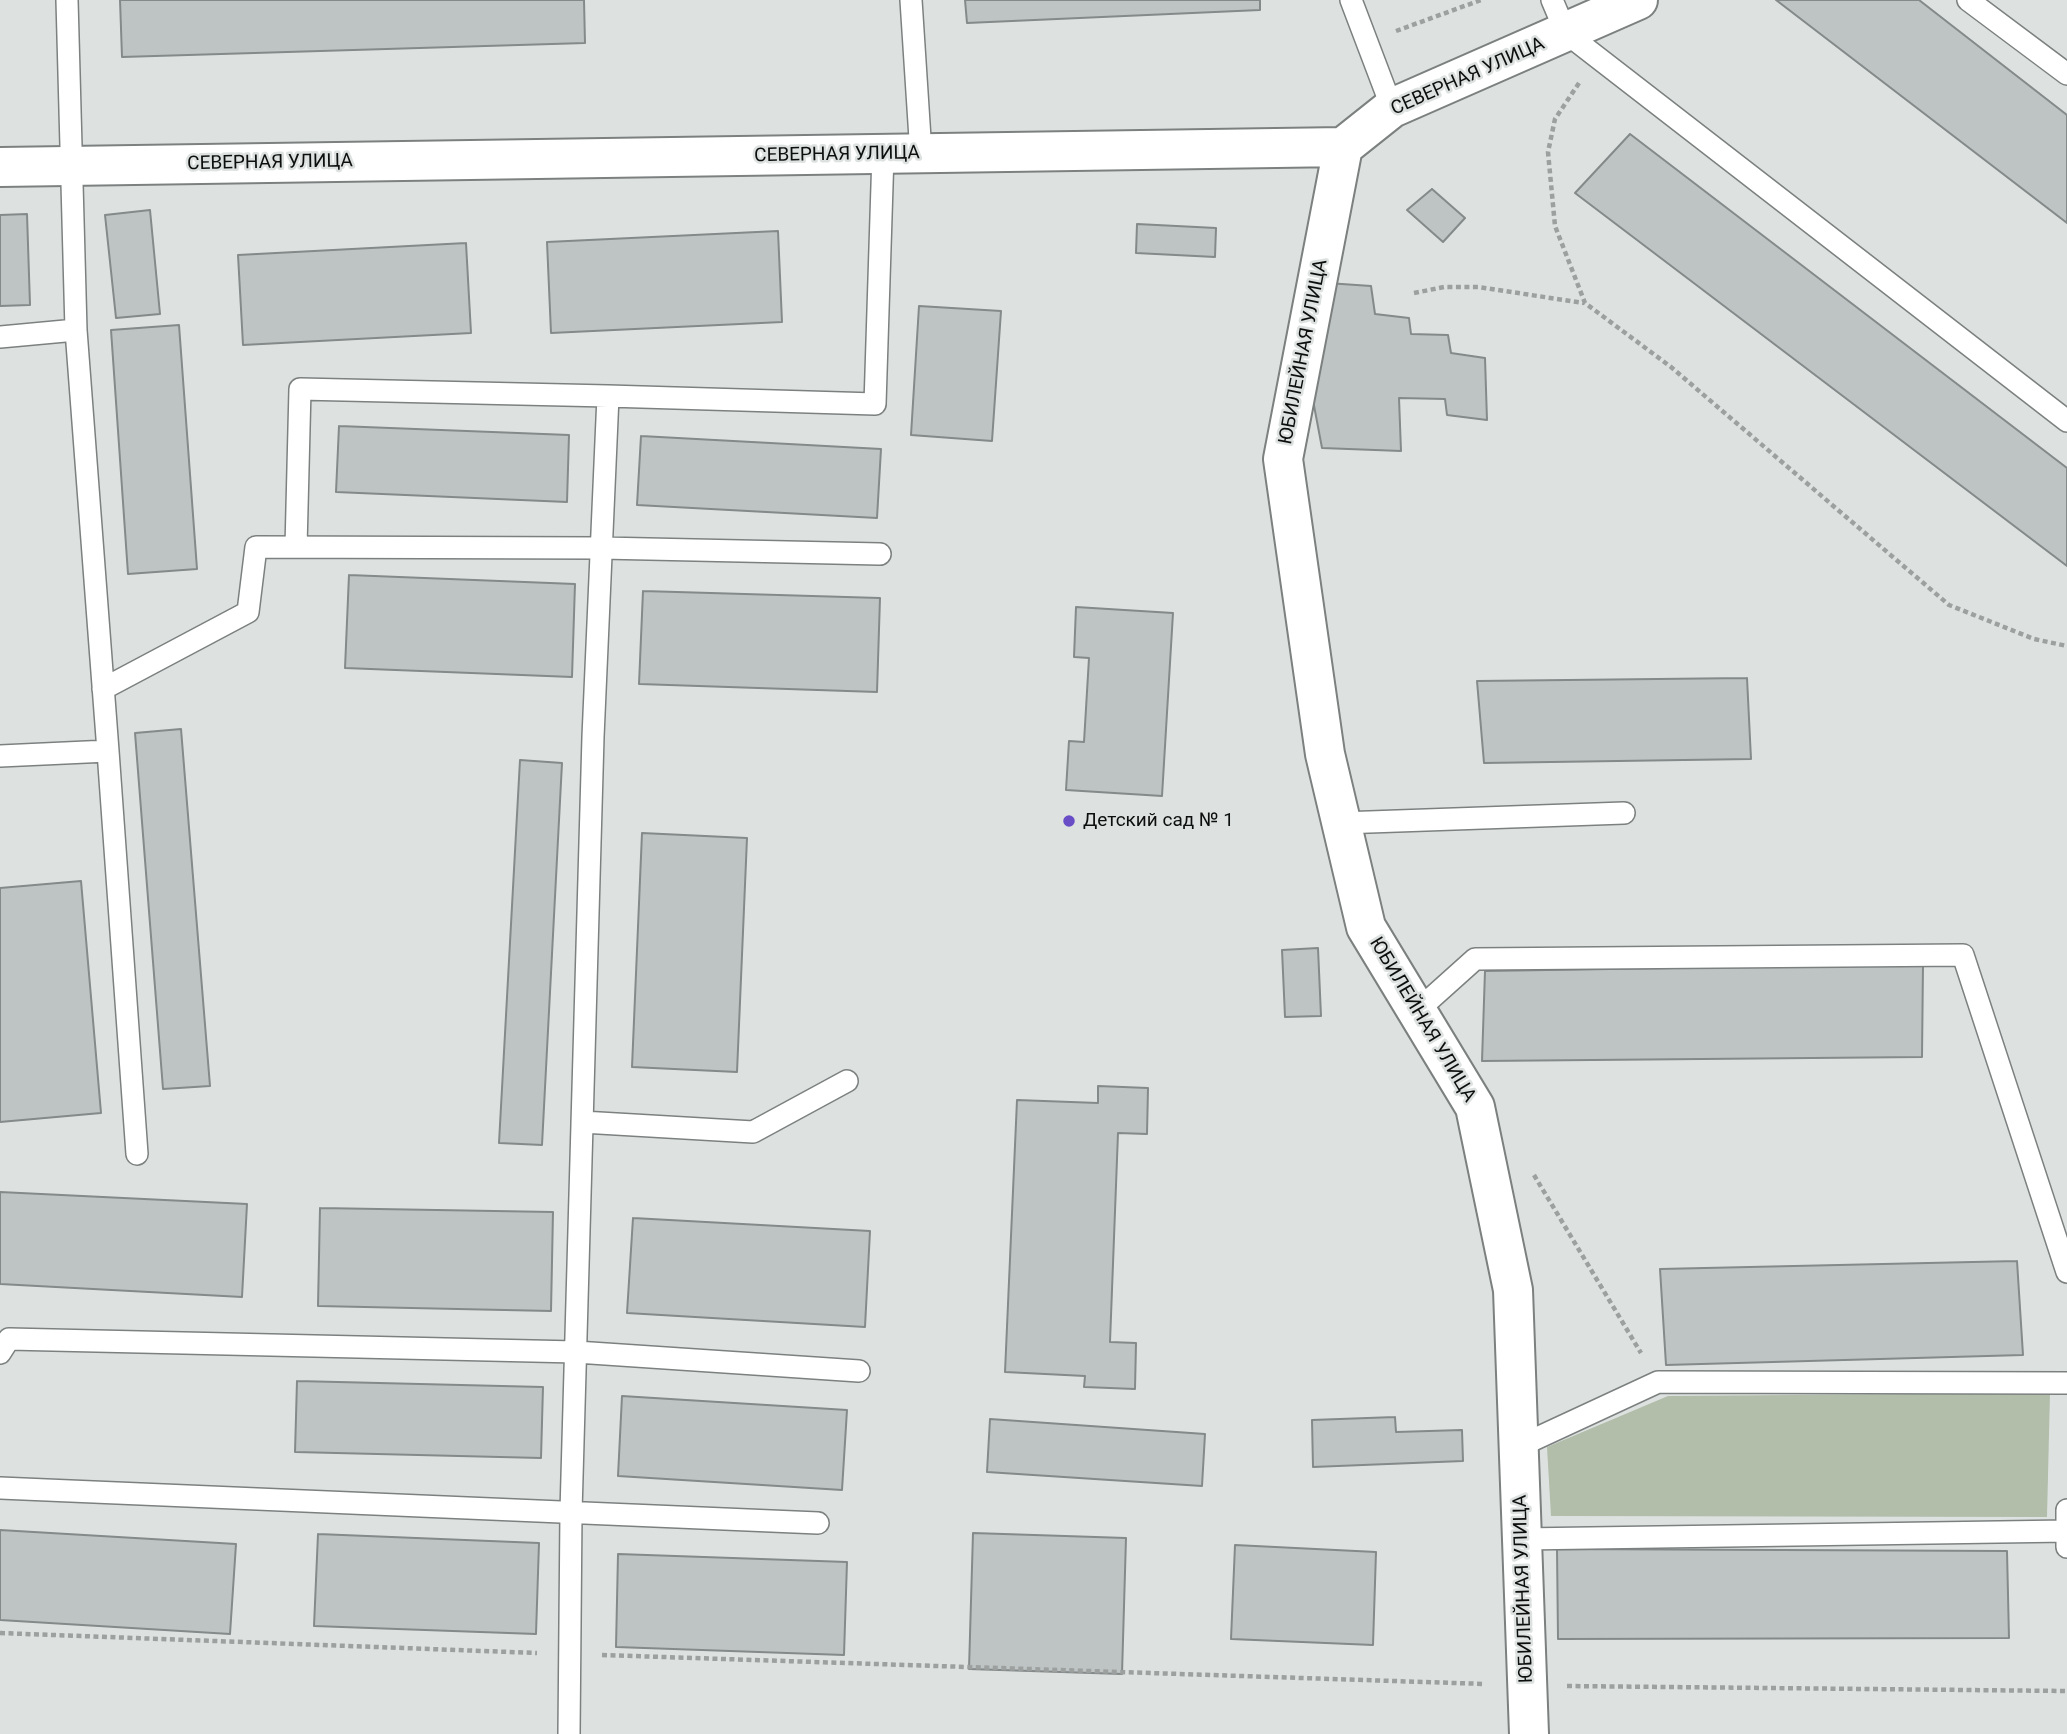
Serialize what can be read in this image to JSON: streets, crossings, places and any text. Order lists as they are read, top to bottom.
{
  "streets": {
    "street": ["СЕВЕРНАЯ УЛИЦА", "ЮБИЛЕЙНАЯ УЛИЦА"]
  },
  "crossings": [
    ["СЕВЕРНАЯ УЛИЦА", "ЮБИЛЕЙНАЯ УЛИЦА"]
  ],
  "places": ["Детский сад № 1"]
}
